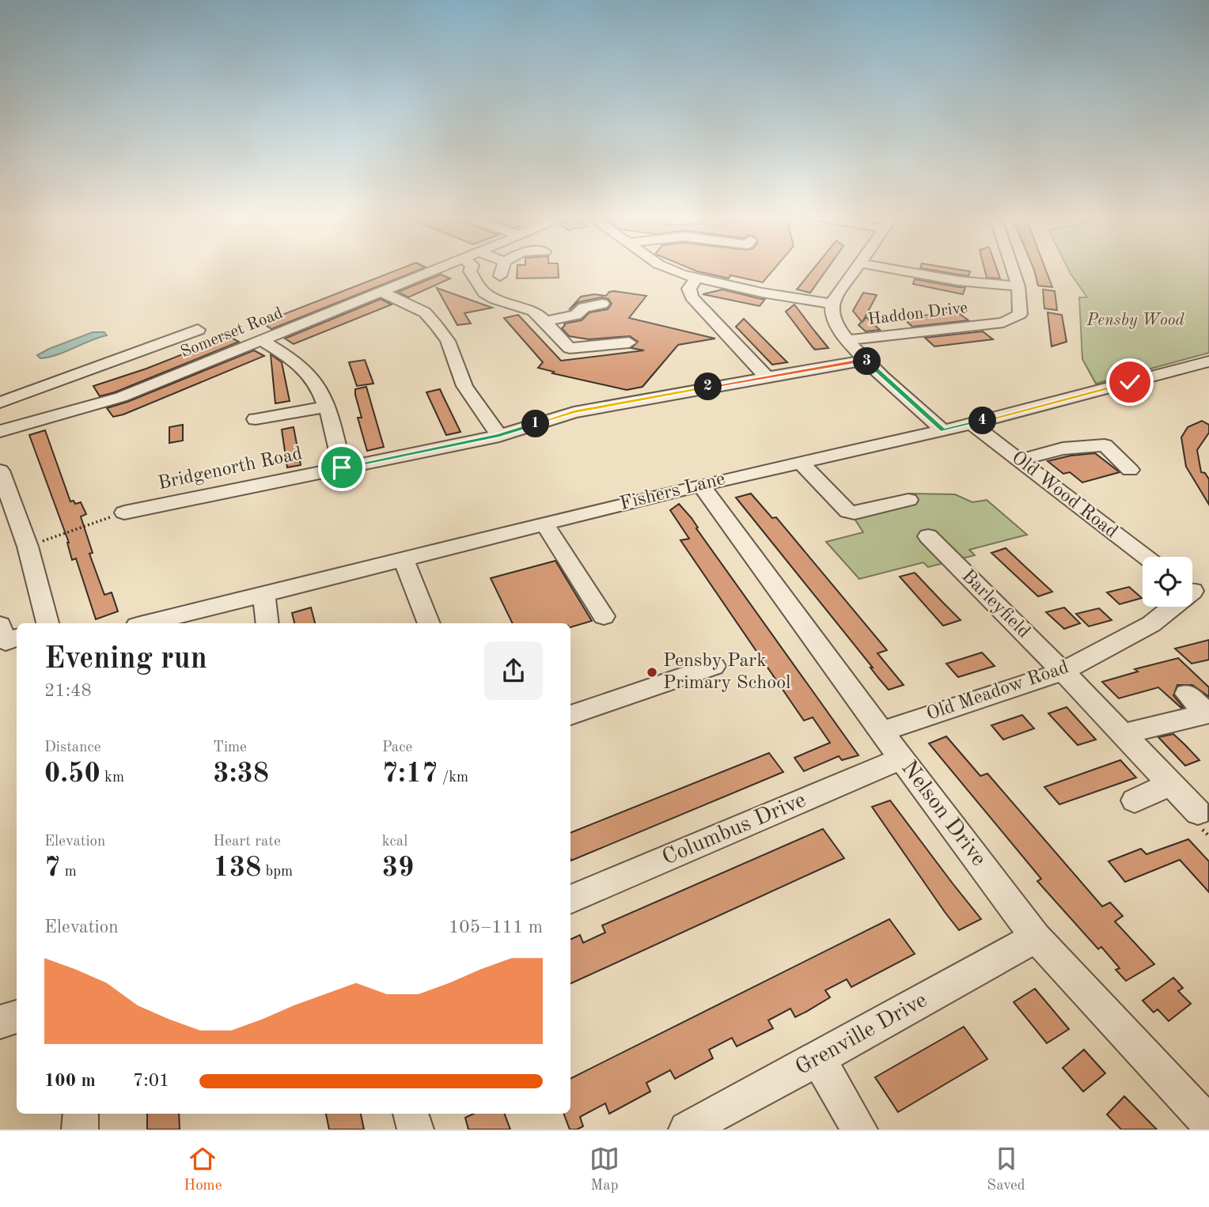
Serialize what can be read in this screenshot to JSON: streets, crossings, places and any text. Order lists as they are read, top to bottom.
{
  "streets": {
    "street": [
      "Haddon Drive",
      "Somerset Road",
      "Bridgenorth Road",
      "Fishers Lane",
      "Old Wood Road",
      "Barleyfield",
      "Old Meadow Road",
      "Nelson Drive",
      "Columbus Drive",
      "Grenville Drive"
    ]
  },
  "crossings": [
    ["Fishers Lane", "Old Wood Road"],
    ["Fishers Lane", "Nelson Drive"],
    ["Barleyfield", "Old Meadow Road"],
    ["Old Meadow Road", "Nelson Drive"],
    ["Nelson Drive", "Columbus Drive"],
    ["Nelson Drive", "Grenville Drive"]
  ],
  "parks": ["Pensby Wood"],
  "places": ["Pensby Park Primary School"],
  "page": {
    "pins": [
      "3",
      "2",
      "4",
      "1"
    ],
    "heading": ["Evening run", "21:48"],
    "stats": [
      ["Distance", "0.50 km"],
      ["Time", "3:38"],
      ["Pace", "7:17 /km"],
      ["Elevation", "7 m"],
      ["Heart rate", "138 bpm"],
      ["kcal", "39"]
    ],
    "chart": ["Elevation", "105–111 m"],
    "list": [
      {
        "name": "100 m",
        "note": "7:01"
      }
    ],
    "tabs": ["Home", "Map", "Saved"]
  }
}
